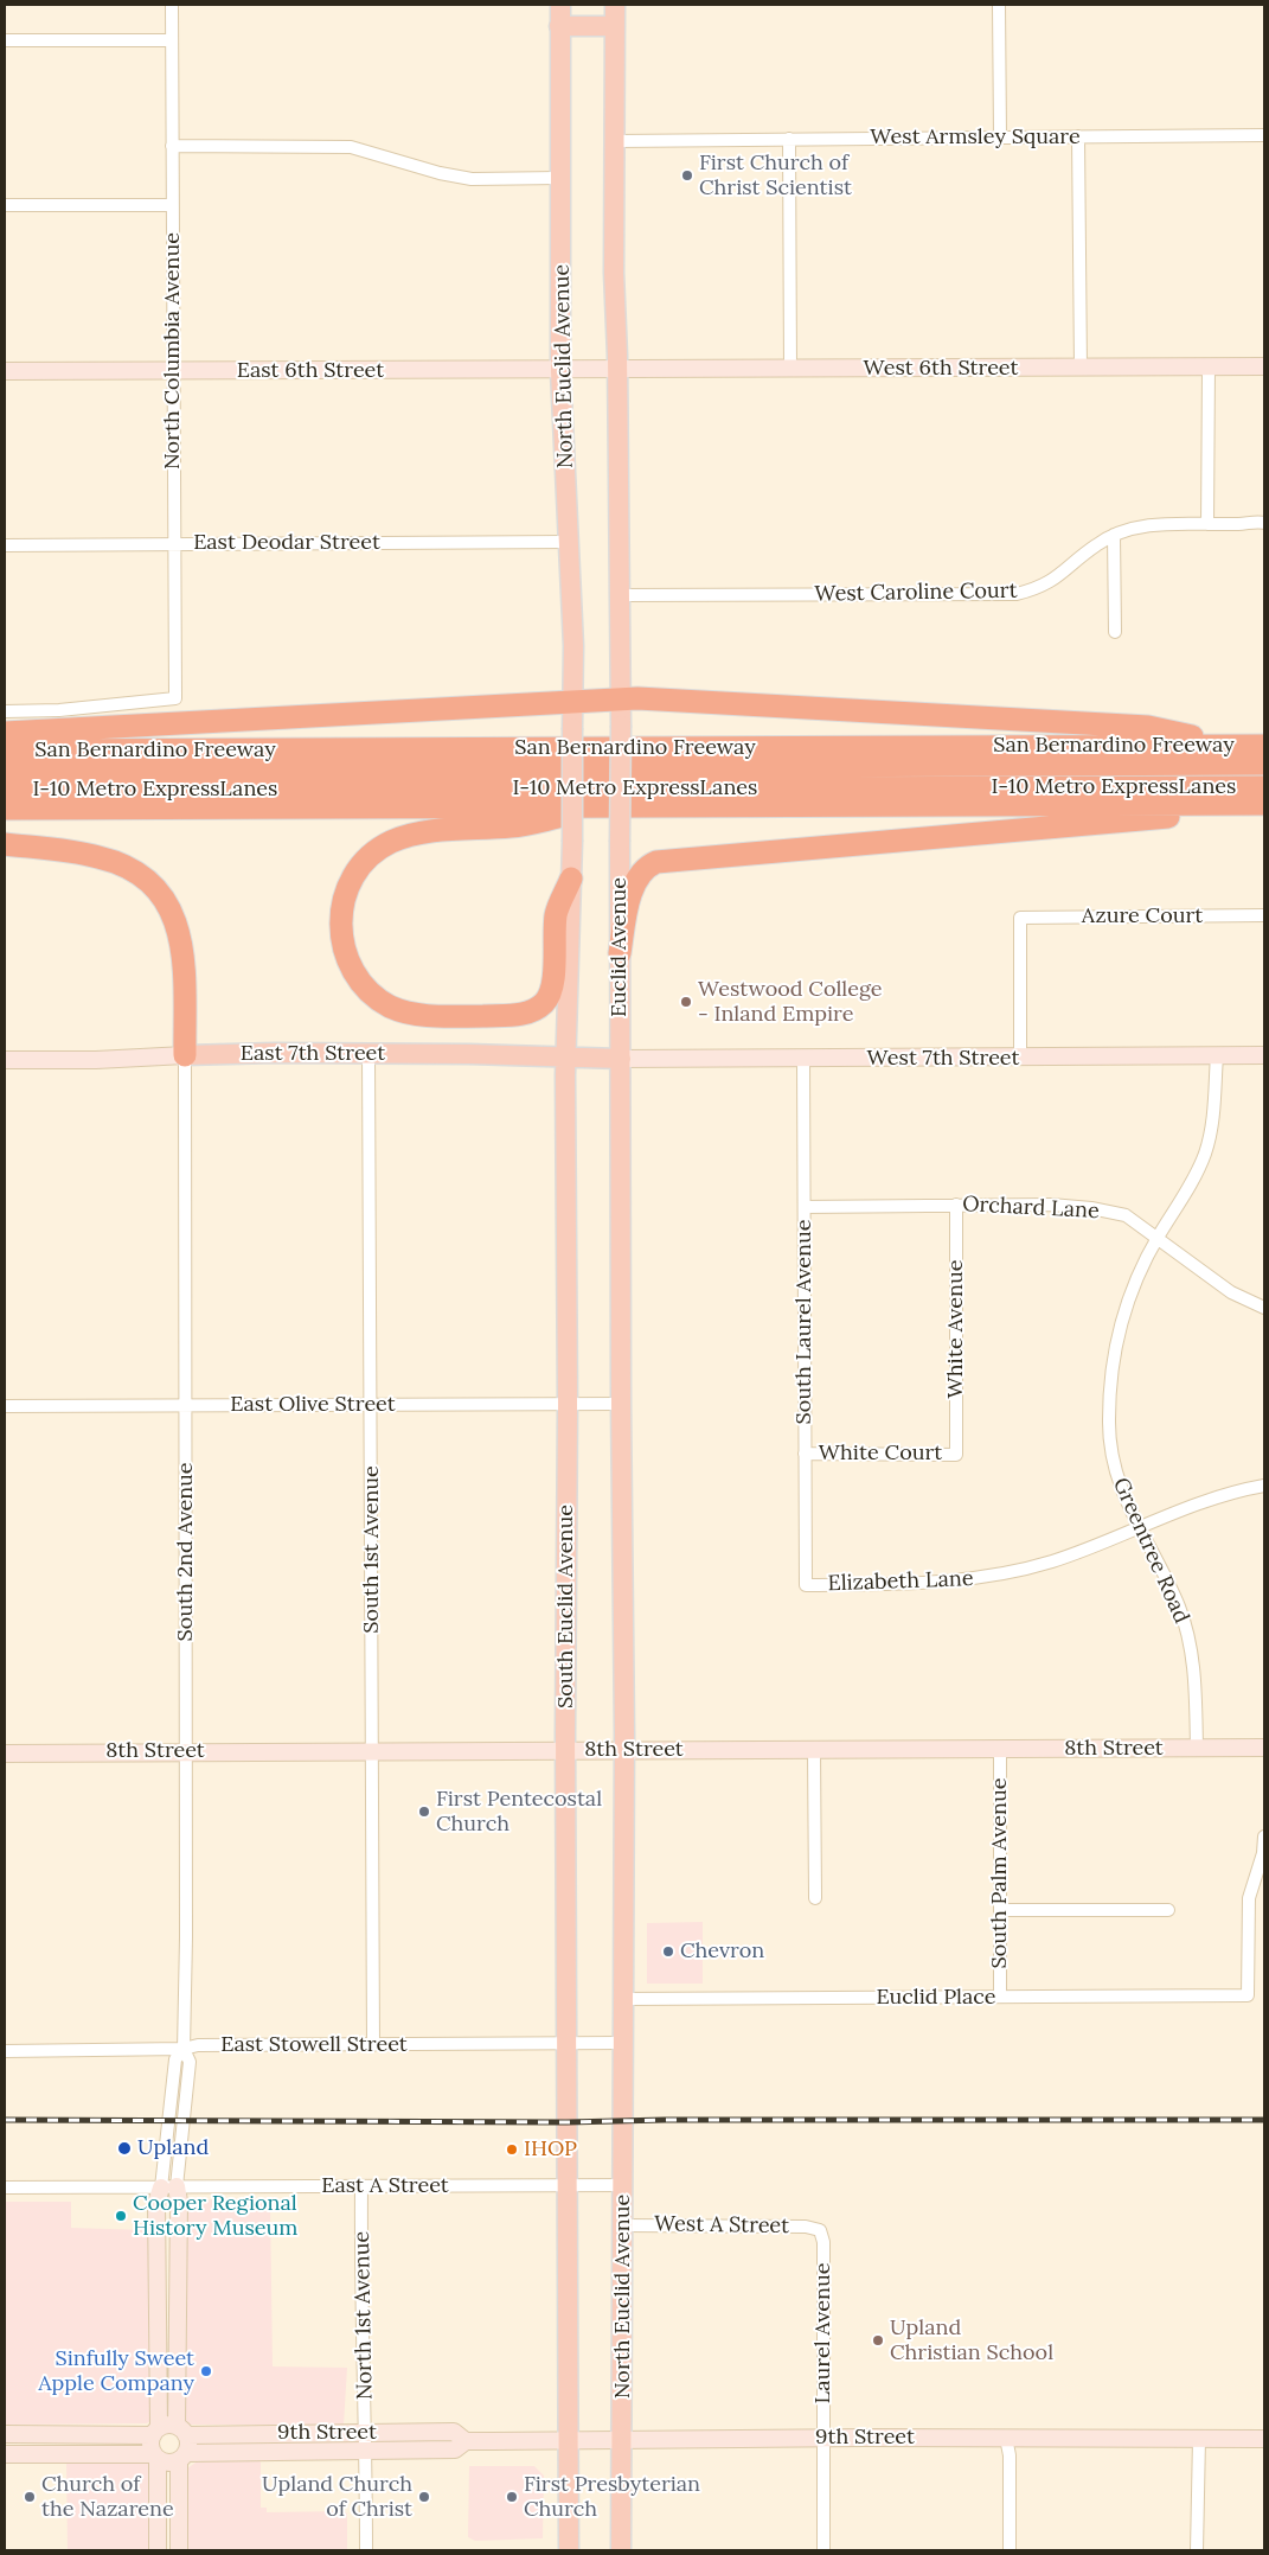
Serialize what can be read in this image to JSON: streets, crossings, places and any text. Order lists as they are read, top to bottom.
{
  "streets": {
    "highway": ["San Bernardino Freeway", "I-10 Metro ExpressLanes"],
    "main road": [
      "North Euclid Avenue",
      "Euclid Avenue",
      "East 7th Street",
      "South Euclid Avenue"
    ],
    "street": [
      "West Armsley Square",
      "North Columbia Avenue",
      "West 6th Street",
      "East 6th Street",
      "East Deodar Street",
      "West Caroline Court",
      "Azure Court",
      "West 7th Street",
      "Orchard Lane",
      "South Laurel Avenue",
      "White Avenue",
      "East Olive Street",
      "White Court",
      "South 1st Avenue",
      "Greentree Road",
      "South 2nd Avenue",
      "Elizabeth Lane",
      "8th Street",
      "South Palm Avenue",
      "Euclid Place",
      "East Stowell Street",
      "East A Street",
      "West A Street",
      "North 1st Avenue",
      "Laurel Avenue",
      "9th Street"
    ]
  },
  "crossings": [
    ["North Columbia Avenue", "East 6th Street"],
    ["North Columbia Avenue", "East Deodar Street"],
    ["North Euclid Avenue", "East 6th Street"],
    ["North Euclid Avenue", "East Deodar Street"],
    ["North Euclid Avenue", "East Stowell Street"],
    ["North Euclid Avenue", "East A Street"],
    ["North Euclid Avenue", "West A Street"],
    ["North Euclid Avenue", "9th Street"],
    ["West 6th Street", "East 6th Street"],
    ["Azure Court", "West 7th Street"],
    ["Euclid Avenue", "East 7th Street"],
    ["Euclid Avenue", "West 7th Street"],
    ["Euclid Avenue", "East Olive Street"],
    ["East 7th Street", "West 7th Street"],
    ["East 7th Street", "South 1st Avenue"],
    ["East 7th Street", "South 2nd Avenue"],
    ["East 7th Street", "South Euclid Avenue"],
    ["West 7th Street", "South Laurel Avenue"],
    ["West 7th Street", "Greentree Road"],
    ["Orchard Lane", "South Laurel Avenue"],
    ["Orchard Lane", "White Avenue"],
    ["Orchard Lane", "Greentree Road"],
    ["South Laurel Avenue", "White Court"],
    ["South Laurel Avenue", "Elizabeth Lane"],
    ["White Avenue", "White Court"],
    ["East Olive Street", "South 1st Avenue"],
    ["East Olive Street", "South 2nd Avenue"],
    ["East Olive Street", "South Euclid Avenue"],
    ["South 1st Avenue", "8th Street"],
    ["South 1st Avenue", "East Stowell Street"],
    ["Greentree Road", "Elizabeth Lane"],
    ["Greentree Road", "8th Street"],
    ["South 2nd Avenue", "8th Street"],
    ["South 2nd Avenue", "East Stowell Street"],
    ["South 2nd Avenue", "East A Street"],
    ["South Euclid Avenue", "8th Street"],
    ["South Euclid Avenue", "East Stowell Street"],
    ["8th Street", "South Palm Avenue"],
    ["South Palm Avenue", "Euclid Place"],
    ["East A Street", "North 1st Avenue"],
    ["West A Street", "Laurel Avenue"],
    ["North 1st Avenue", "9th Street"],
    ["Laurel Avenue", "9th Street"]
  ],
  "places": [
    "First Church of Christ Scientist",
    "Westwood College - Inland Empire",
    "First Pentecostal Church",
    "Chevron",
    "Upland",
    "IHOP",
    "Cooper Regional History Museum",
    "Upland Christian School",
    "Sinfully Sweet Apple Company",
    "Church of the Nazarene",
    "Upland Church of Christ",
    "First Presbyterian Church"
  ]
}
